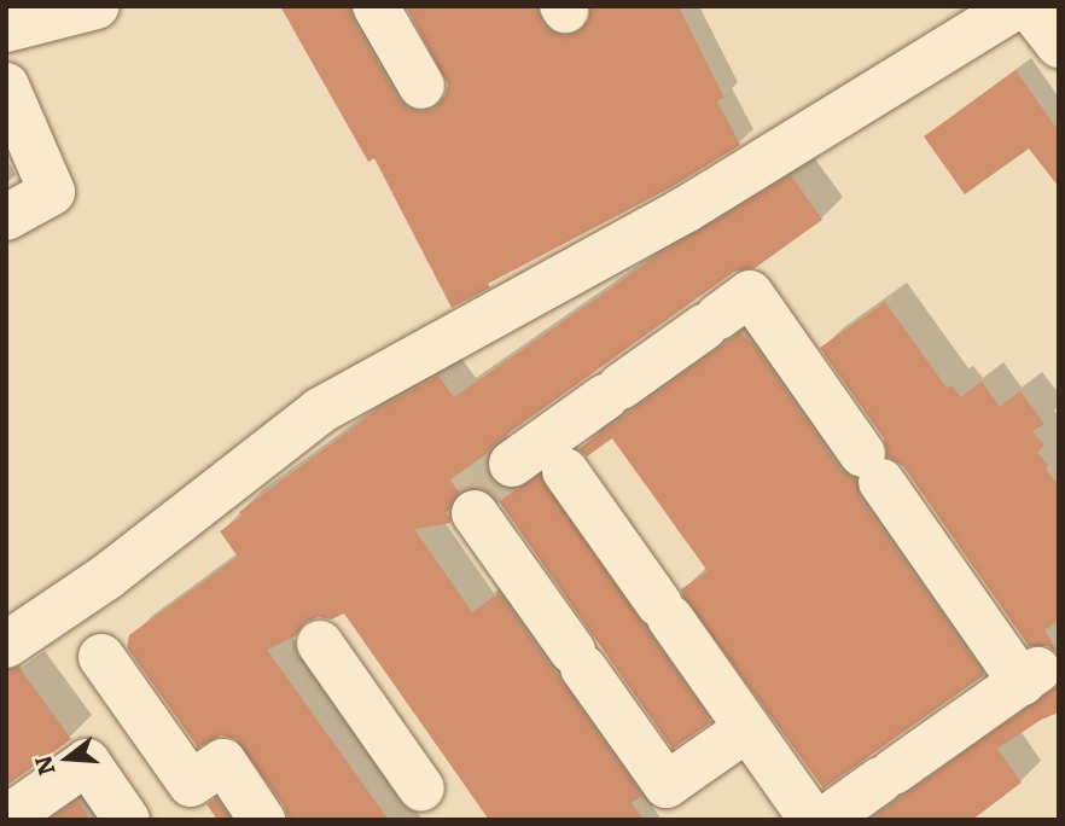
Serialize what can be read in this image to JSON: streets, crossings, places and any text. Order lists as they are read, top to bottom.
{
  "north": "left"
}
